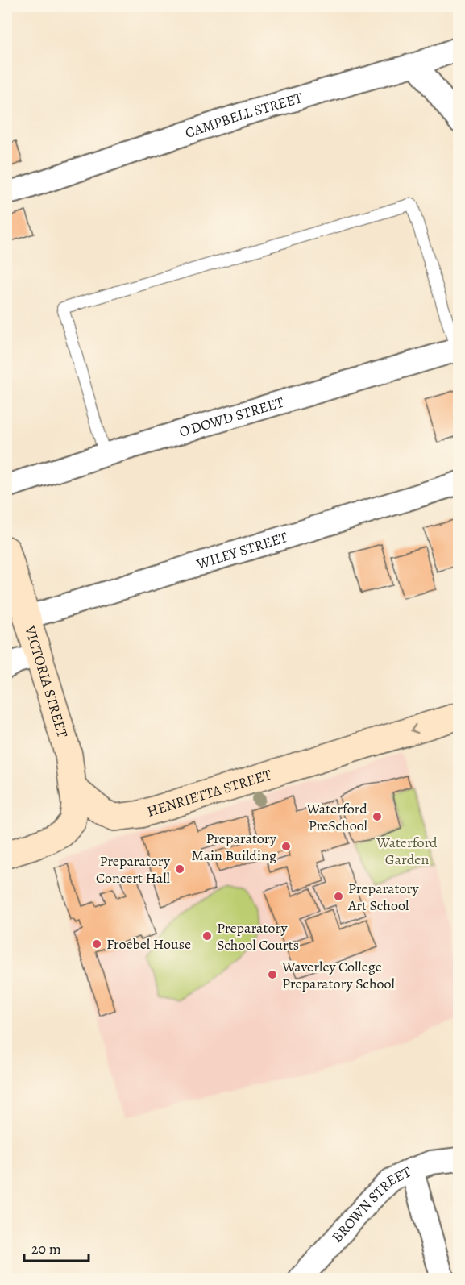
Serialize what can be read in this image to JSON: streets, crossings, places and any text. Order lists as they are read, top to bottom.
{
  "streets": {
    "street": [
      "CAMPBELL STREET",
      "O'DOWD STREET",
      "WILEY STREET",
      "VICTORIA STREET",
      "HENRIETTA STREET",
      "BROWN STREET"
    ]
  },
  "crossings": [
    ["WILEY STREET", "VICTORIA STREET"],
    ["VICTORIA STREET", "HENRIETTA STREET"]
  ],
  "one_way": ["HENRIETTA STREET"],
  "parks": ["Waterford Garden"],
  "places": [
    "Waterford PreSchool",
    "Preparatory Main Building",
    "Preparatory Concert Hall",
    "Preparatory Art School",
    "Preparatory School Courts",
    "Froebel House",
    "Waverley College Preparatory School"
  ],
  "scale_bar": "20 m"
}
